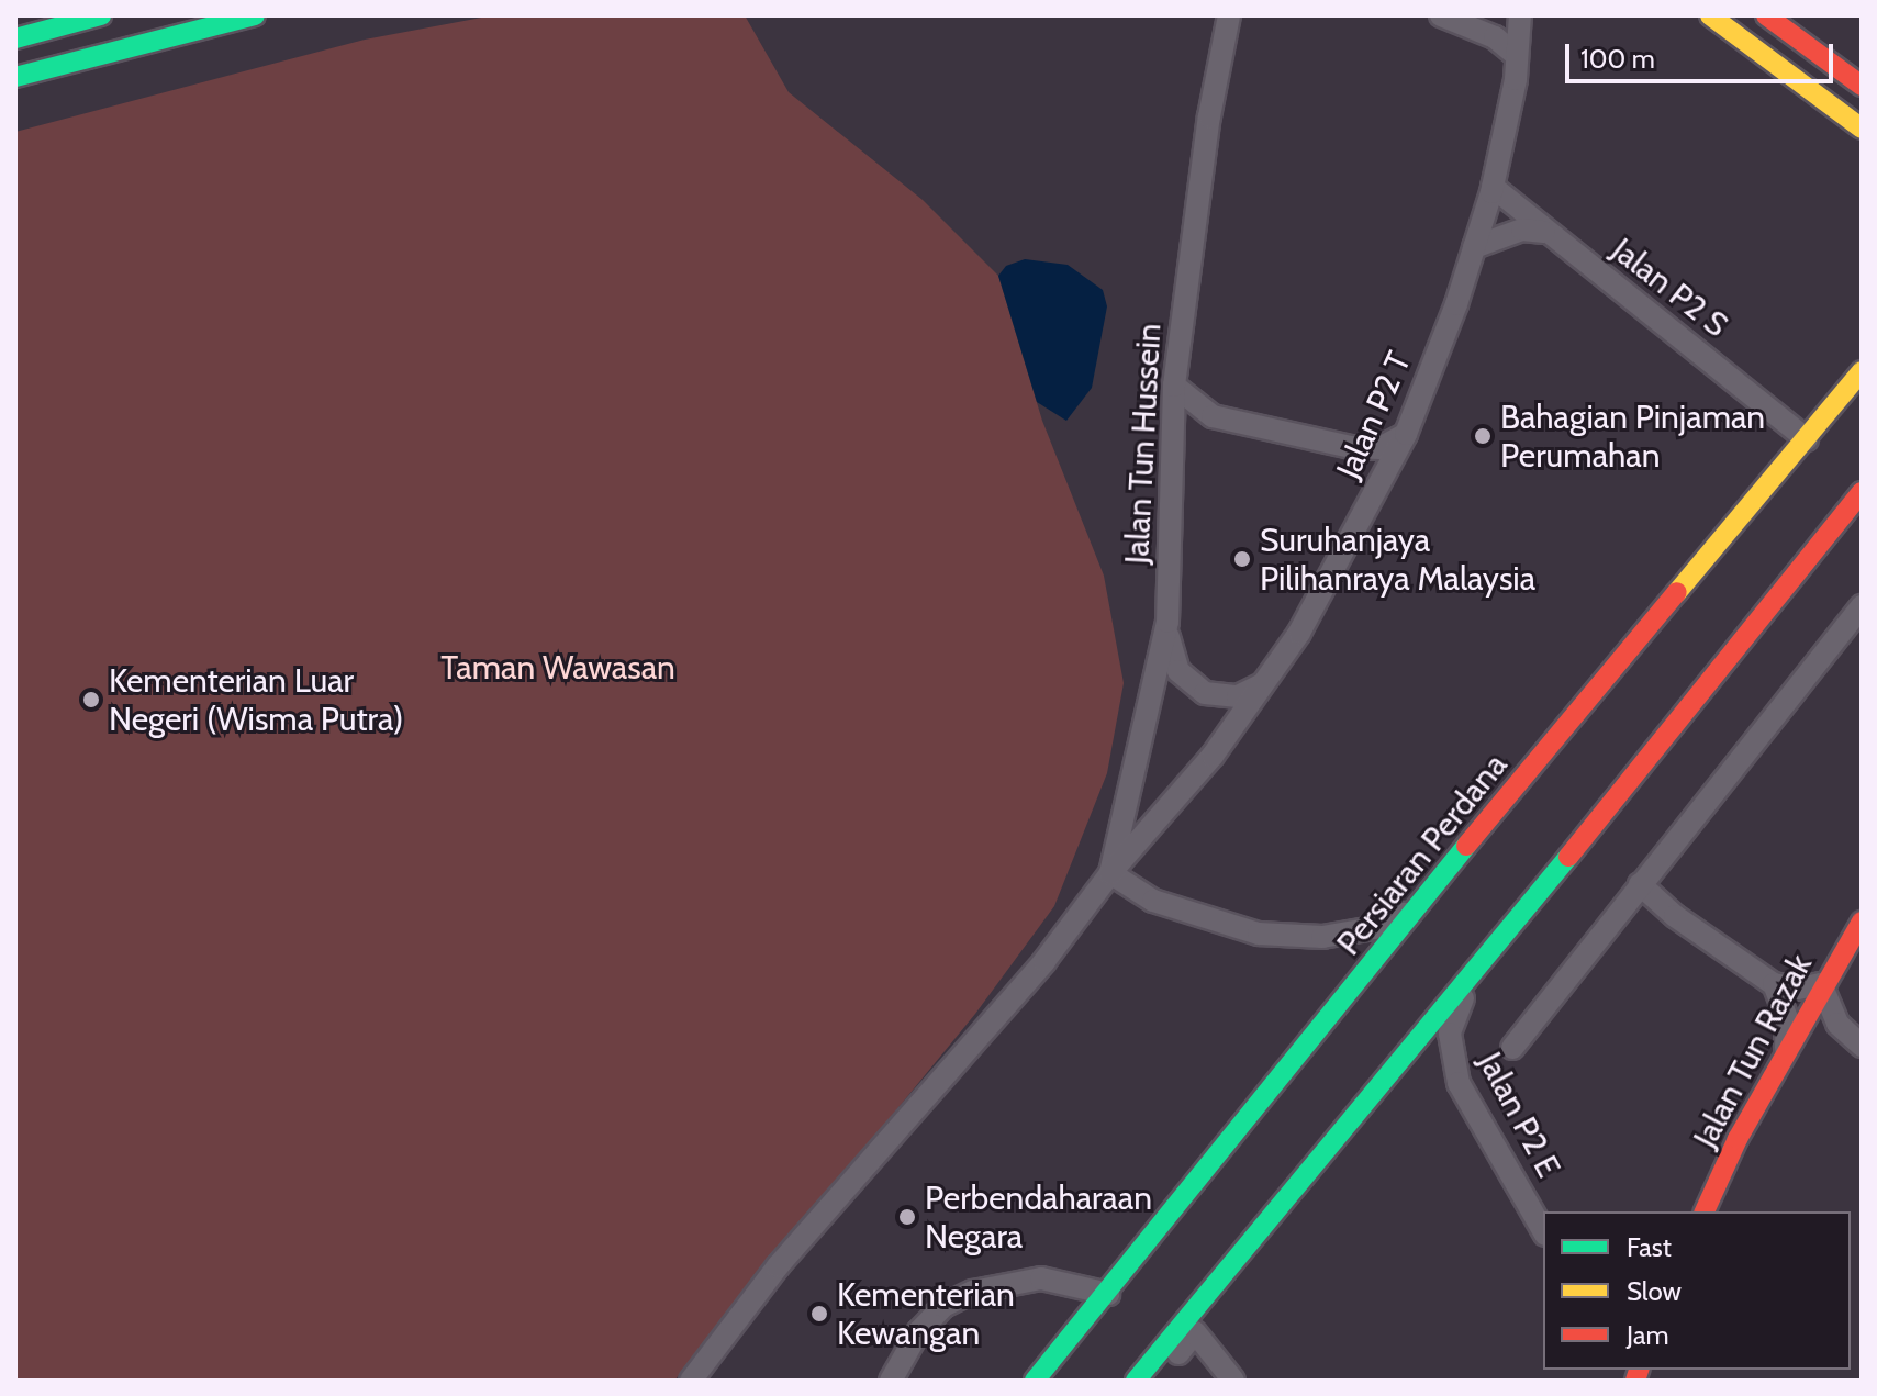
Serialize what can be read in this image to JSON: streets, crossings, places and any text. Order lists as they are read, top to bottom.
{
  "streets": {
    "main road": ["Persiaran Perdana", "Jalan Tun Razak"],
    "street": [
      "Jalan P2 S",
      "Jalan P2 T",
      "Jalan Tun Hussein",
      "Jalan P2 E"
    ]
  },
  "crossings": [
    ["Jalan P2 S", "Jalan P2 T"],
    ["Jalan P2 S", "Persiaran Perdana"],
    ["Jalan P2 T", "Jalan Tun Hussein"]
  ],
  "parks": ["Taman Wawasan"],
  "places": [
    "Bahagian Pinjaman Perumahan",
    "Suruhanjaya Pilihanraya Malaysia",
    "Kementerian Luar Negeri (Wisma Putra)",
    "Perbendaharaan Negara",
    "Kementerian Kewangan"
  ],
  "legend": ["Fast", "Slow", "Jam"],
  "scale_bar": "100 m"
}
